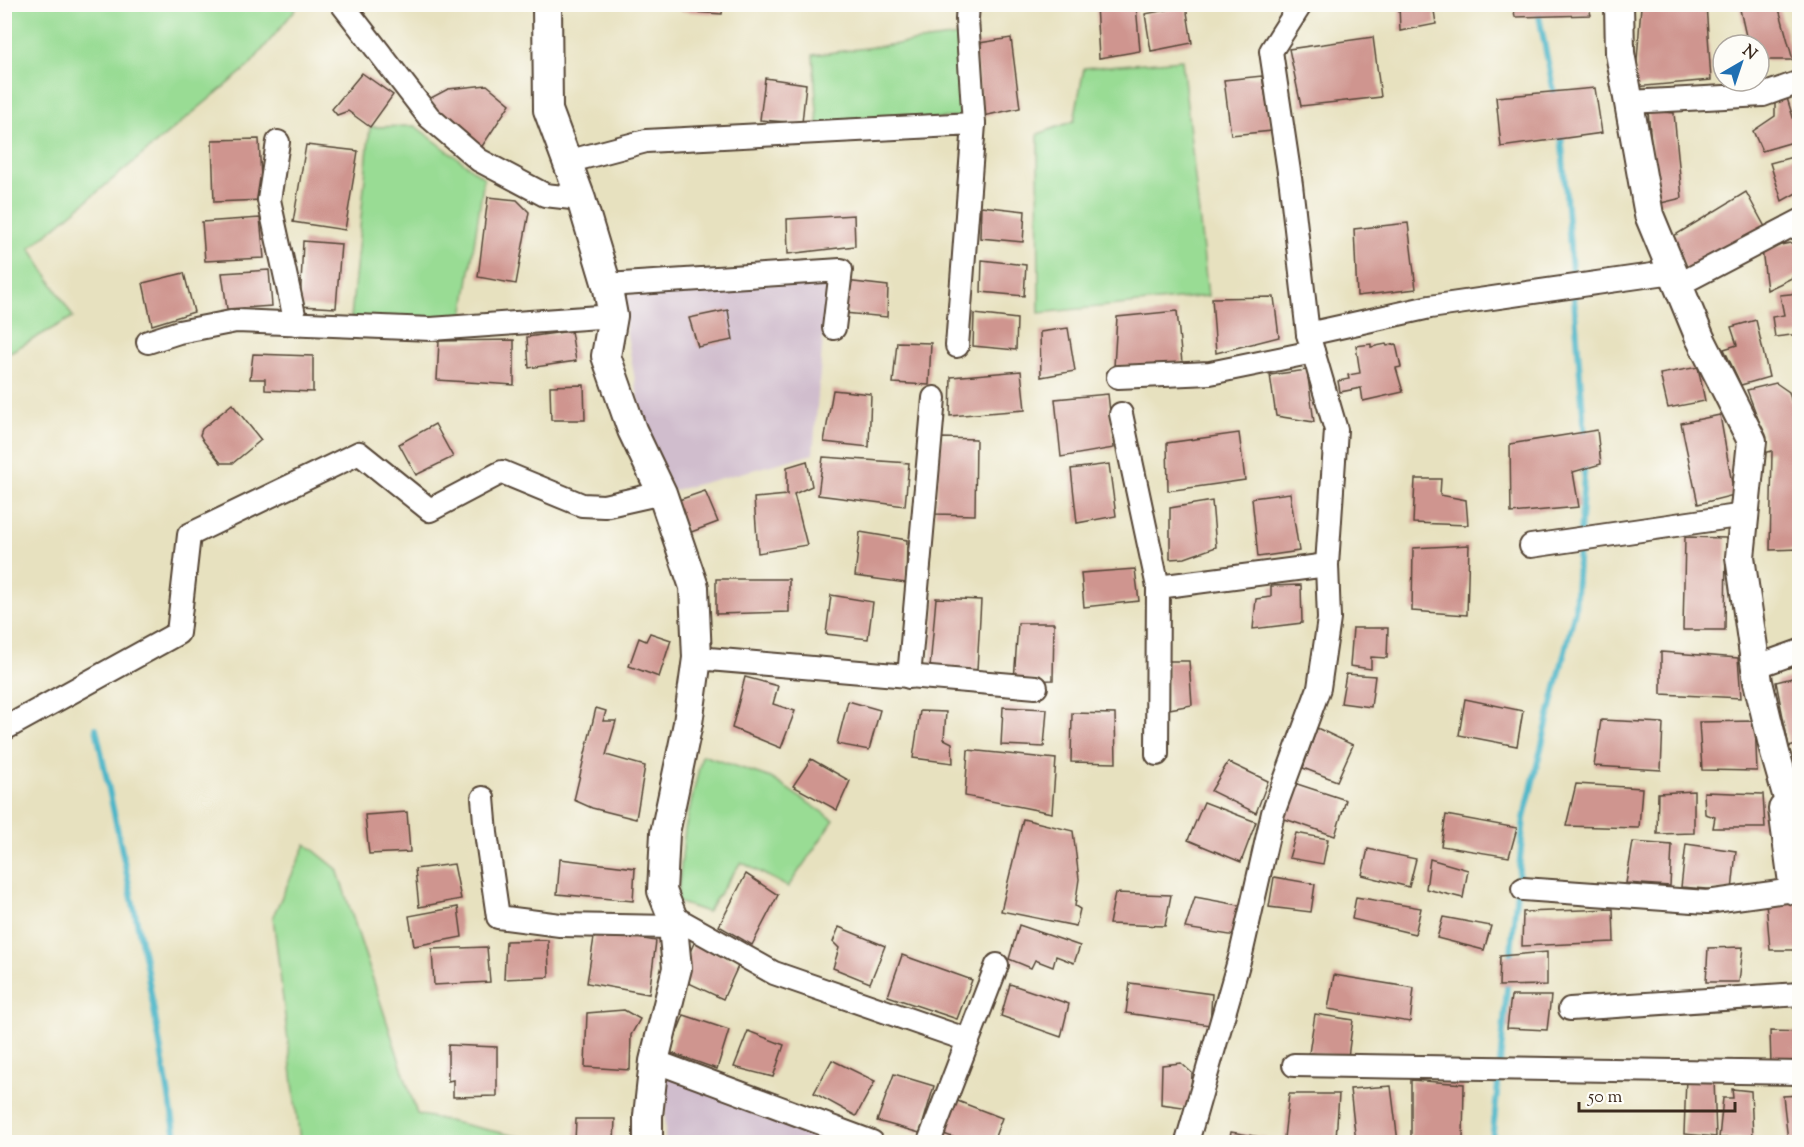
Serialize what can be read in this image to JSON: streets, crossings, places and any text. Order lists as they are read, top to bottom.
{
  "scale_bar": "50 m",
  "north": "top right"
}
